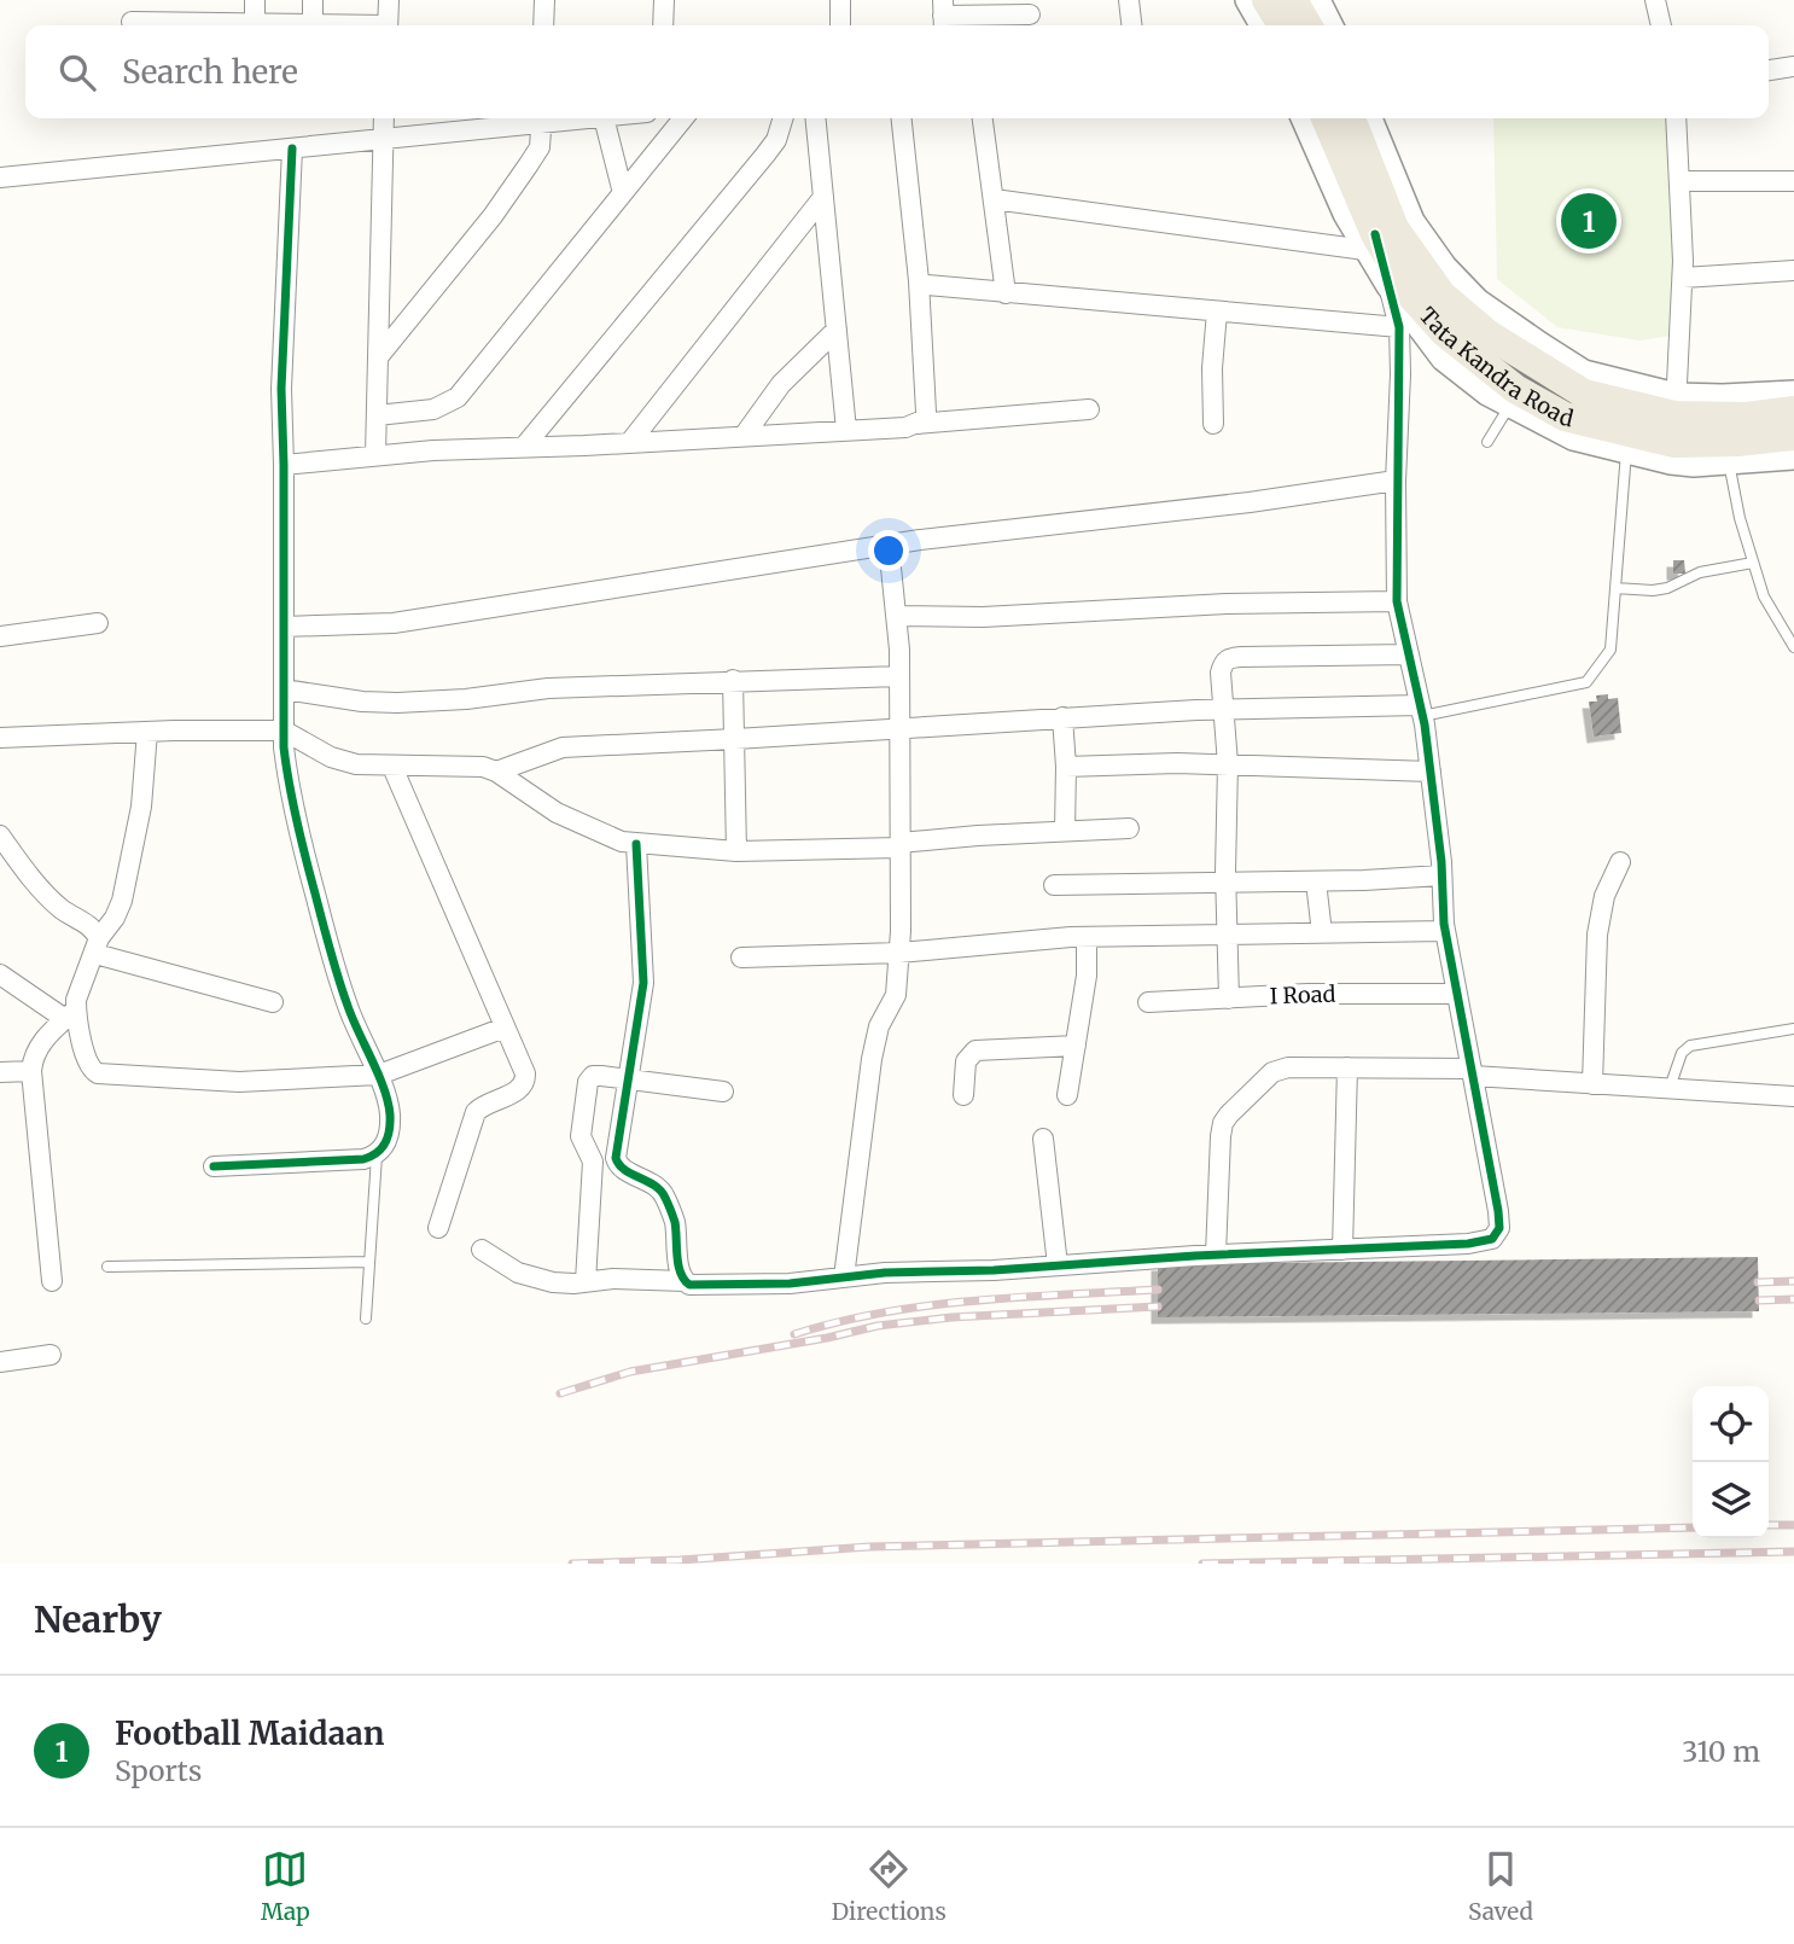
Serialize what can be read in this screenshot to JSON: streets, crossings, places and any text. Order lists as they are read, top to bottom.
{
  "streets": {
    "main road": ["Tata Kandra Road"],
    "street": ["I Road"]
  },
  "page": {
    "search": "Search here",
    "pins": "1",
    "heading": "Nearby",
    "list": [
      {
        "mark": "1",
        "name": "Football Maidaan",
        "note": "Sports",
        "value": "310 m"
      }
    ],
    "nav": ["Map", "Directions", "Saved"]
  }
}
